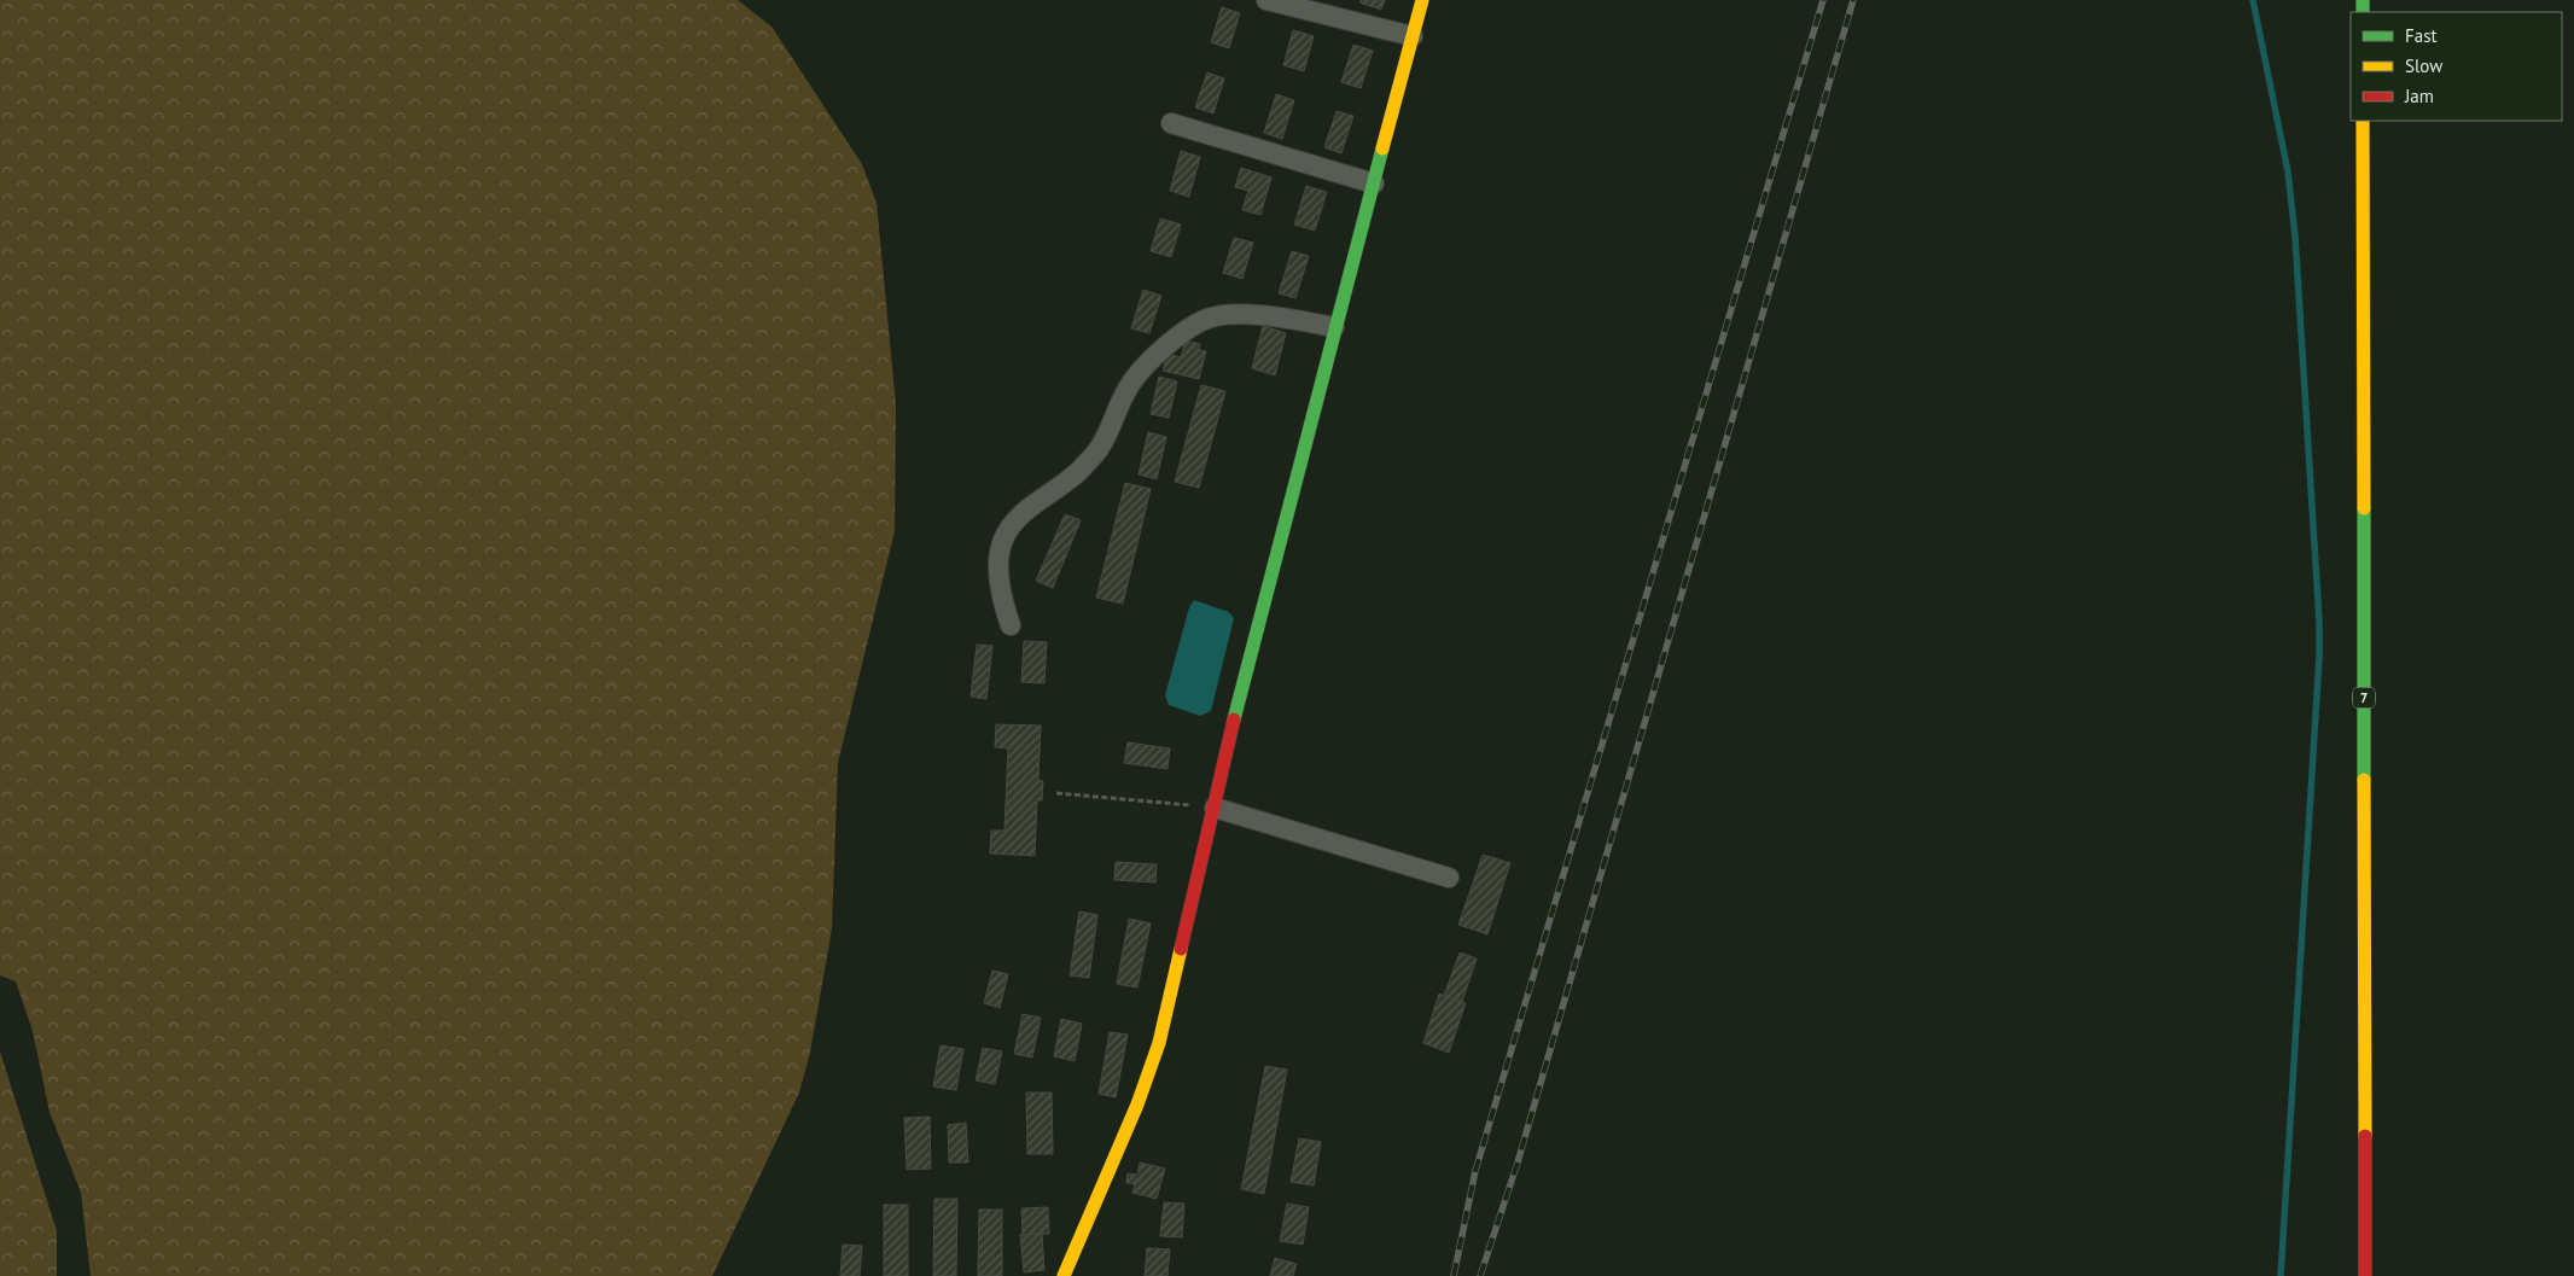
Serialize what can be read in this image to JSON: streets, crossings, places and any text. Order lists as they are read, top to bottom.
{
  "streets": {
    "street": ["7"]
  },
  "legend": ["Fast", "Slow", "Jam"]
}
